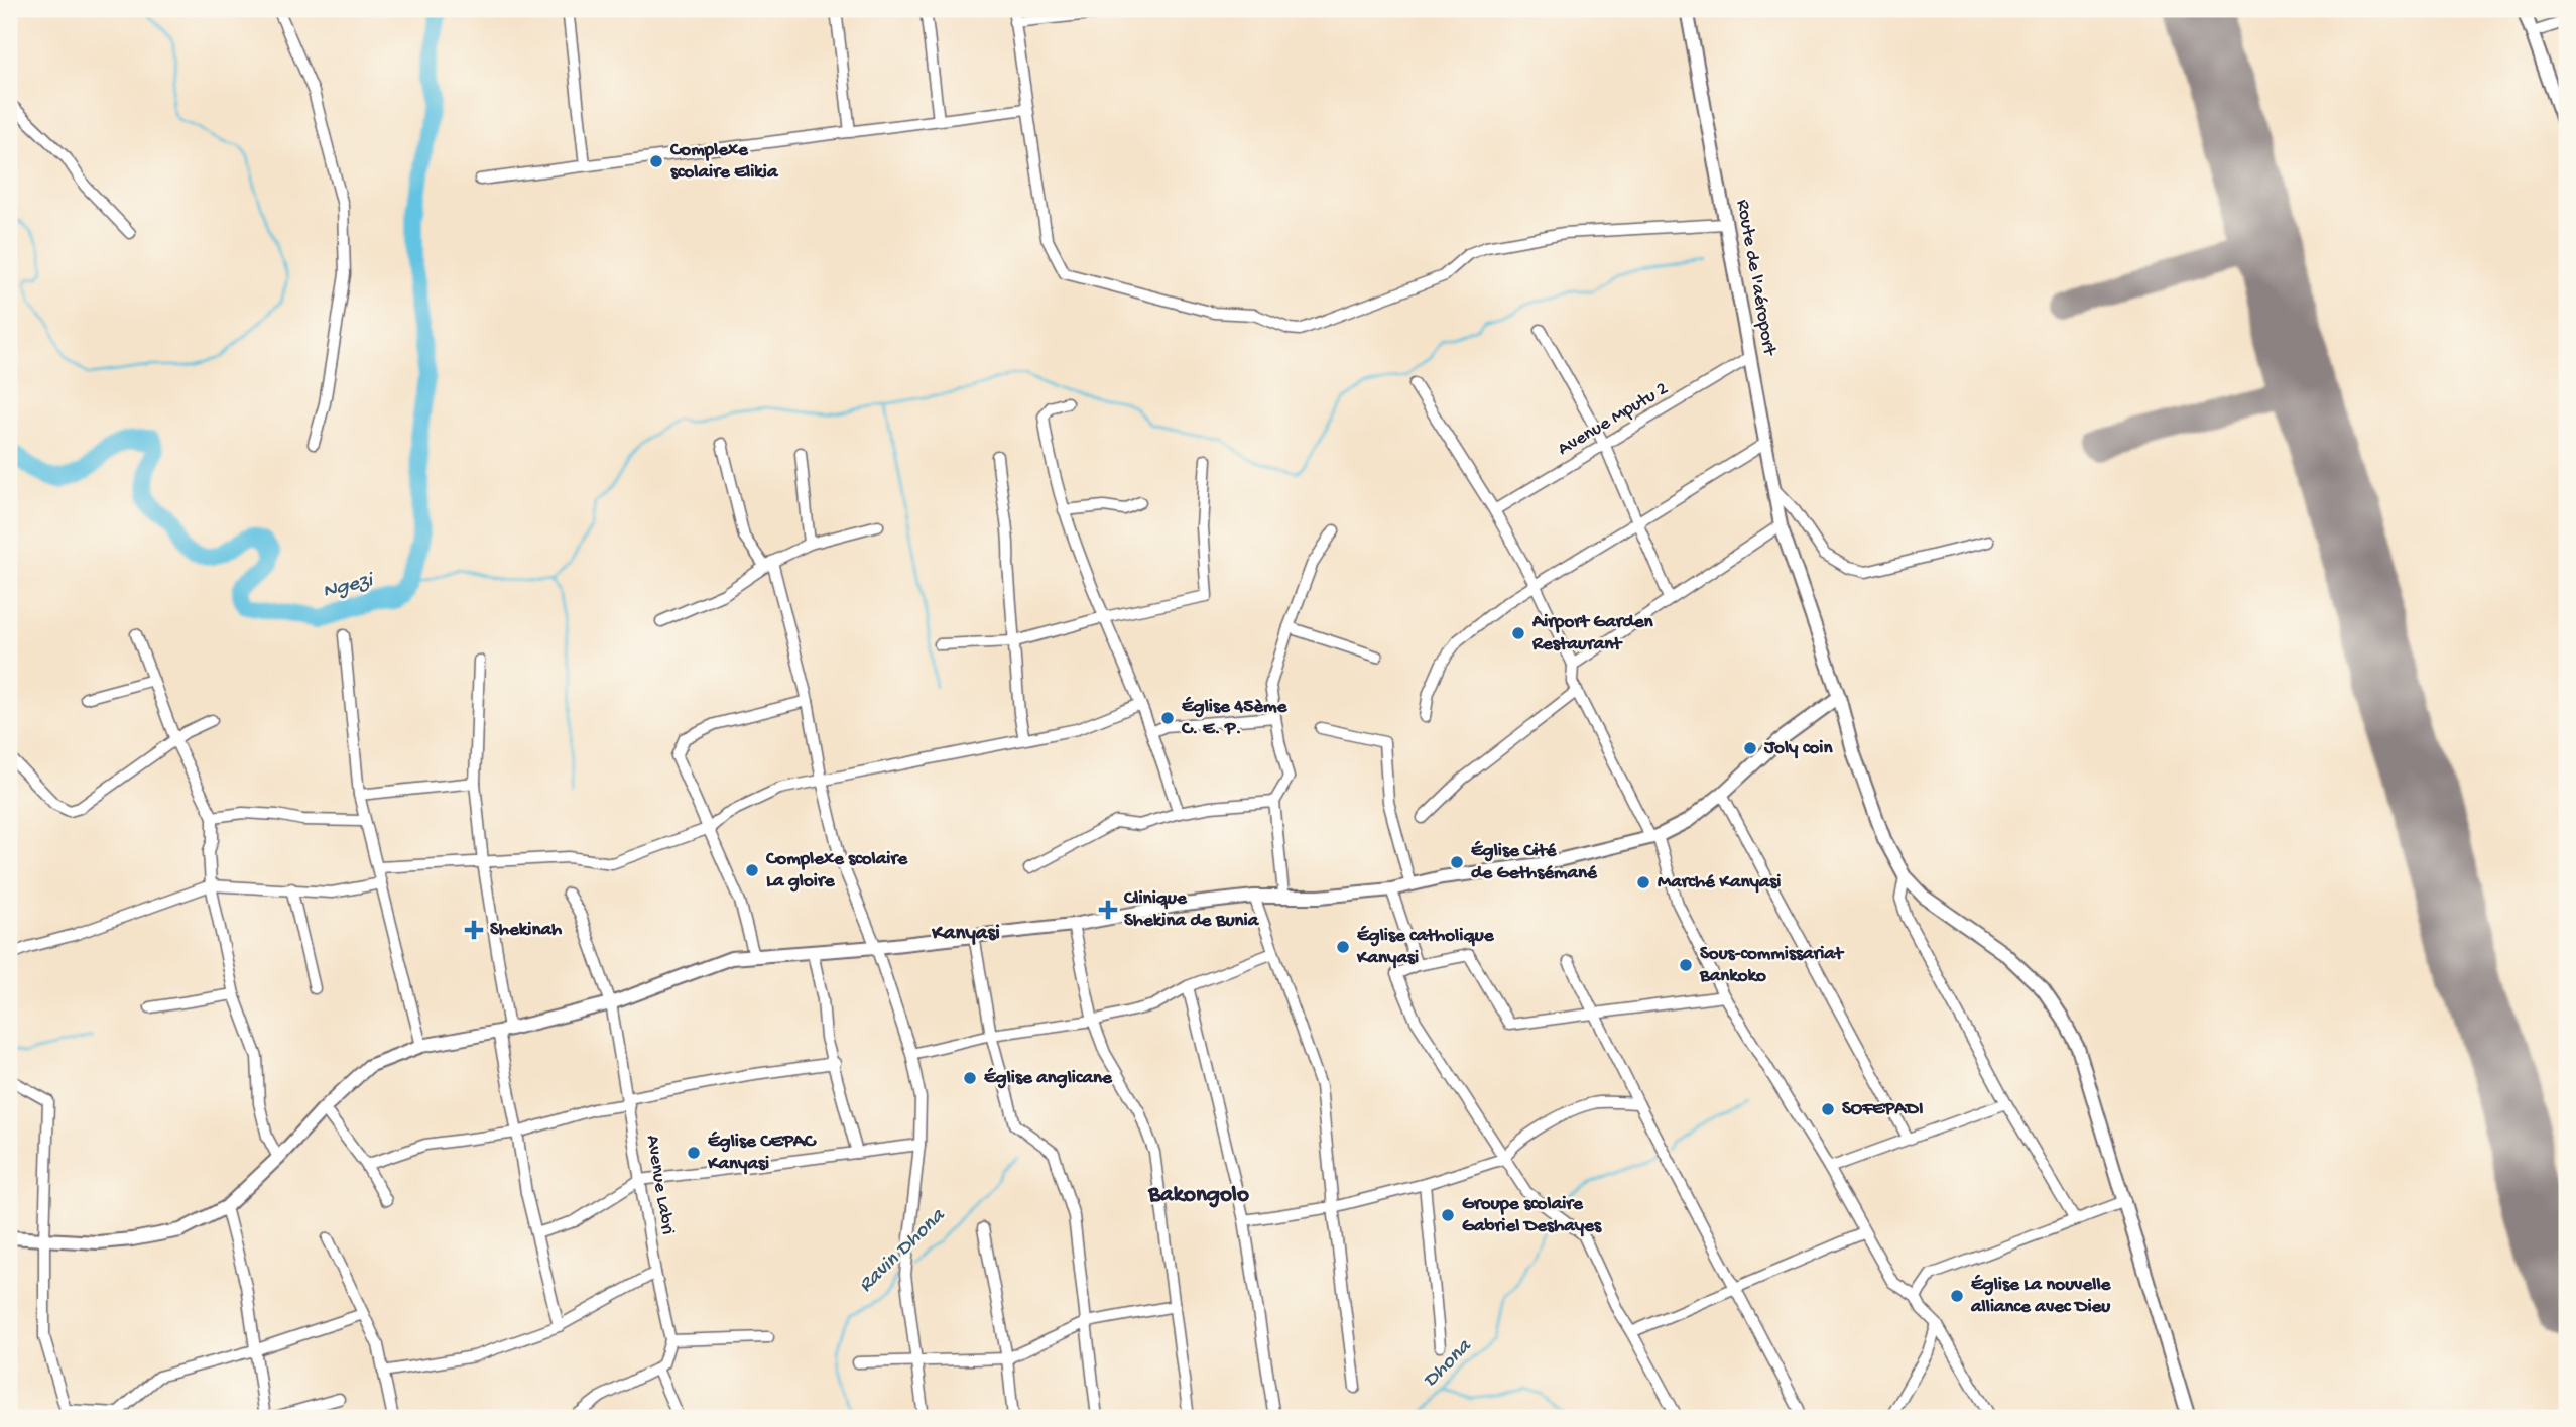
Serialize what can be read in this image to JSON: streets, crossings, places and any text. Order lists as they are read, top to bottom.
{
  "streets": {
    "street": ["Route de l'aéroport", "Avenue Mputu 2", "Avenue Labri"]
  },
  "crossings": [
    ["Route de l'aéroport", "Avenue Mputu 2"]
  ],
  "districts": ["Kanyasi", "Bakongolo"],
  "water": ["Ngezi", "Ravin Dhona", "Dhona"],
  "places": {
    "other": [
      "Complexe scolaire Elikia",
      "Airport Garden Restaurant",
      "Église 45ème C. E. P.",
      "Joly coin",
      "Église Cité de Gethsémané",
      "Complexe scolaire La gloire",
      "Marché Kanyasi",
      "Église catholique Kanyasi",
      "Sous-commissariat Bankoko",
      "Église anglicane",
      "SOFEPADI",
      "Église CEPAC Kanyasi",
      "Groupe scolaire Gabriel Deshayes",
      "Église La nouvelle alliance avec Dieu"
    ],
    "health": ["Clinique Shekina de Bunia", "Shekinah"]
  }
}
